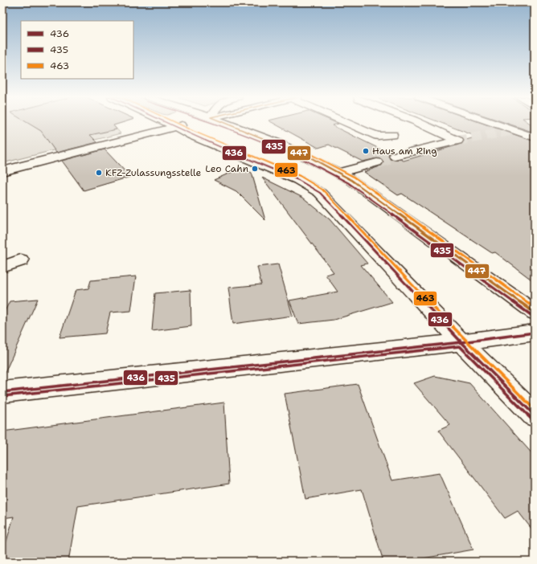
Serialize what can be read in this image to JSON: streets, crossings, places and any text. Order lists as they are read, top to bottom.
{
  "places": ["Haus am Ring", "Leo Cahn", "KFZ-Zulassungsstelle"],
  "lines": [
    "transit line 436",
    "transit line 435",
    "transit line 463",
    "transit line 447"
  ],
  "legend": ["436", "435", "463"]
}
